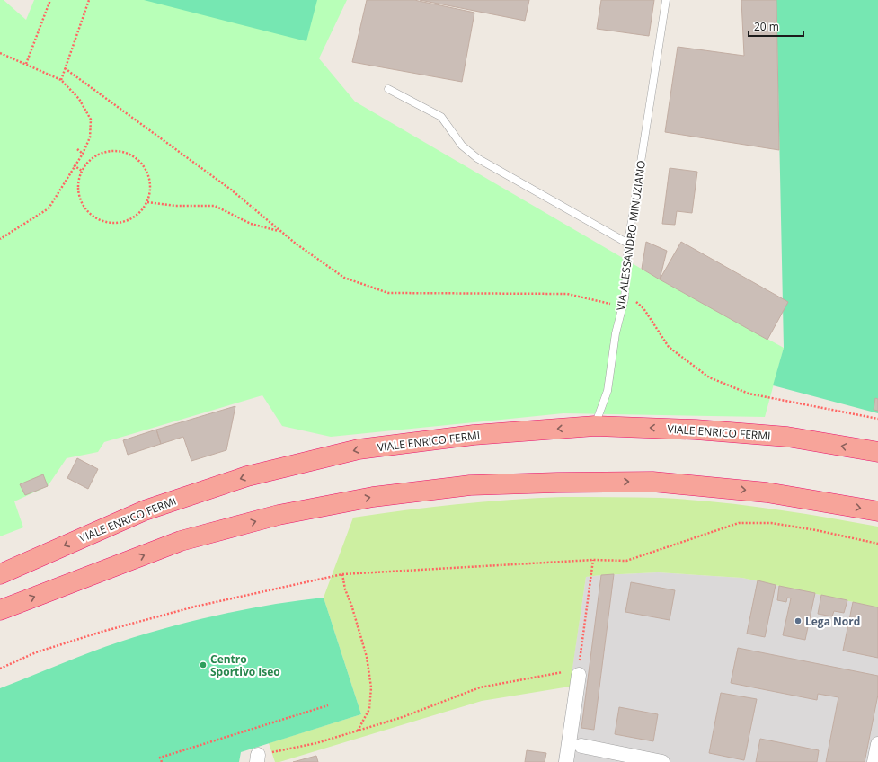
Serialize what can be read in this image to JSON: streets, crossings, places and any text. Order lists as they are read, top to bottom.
{
  "streets": {
    "highway": ["VIALE ENRICO FERMI"],
    "lane": ["VIA ALESSANDRO MINUZIANO"]
  },
  "crossings": [
    ["VIA ALESSANDRO MINUZIANO", "VIALE ENRICO FERMI"]
  ],
  "places": ["Lega Nord", "Centro Sportivo Iseo"],
  "scale_bar": "20 m"
}
